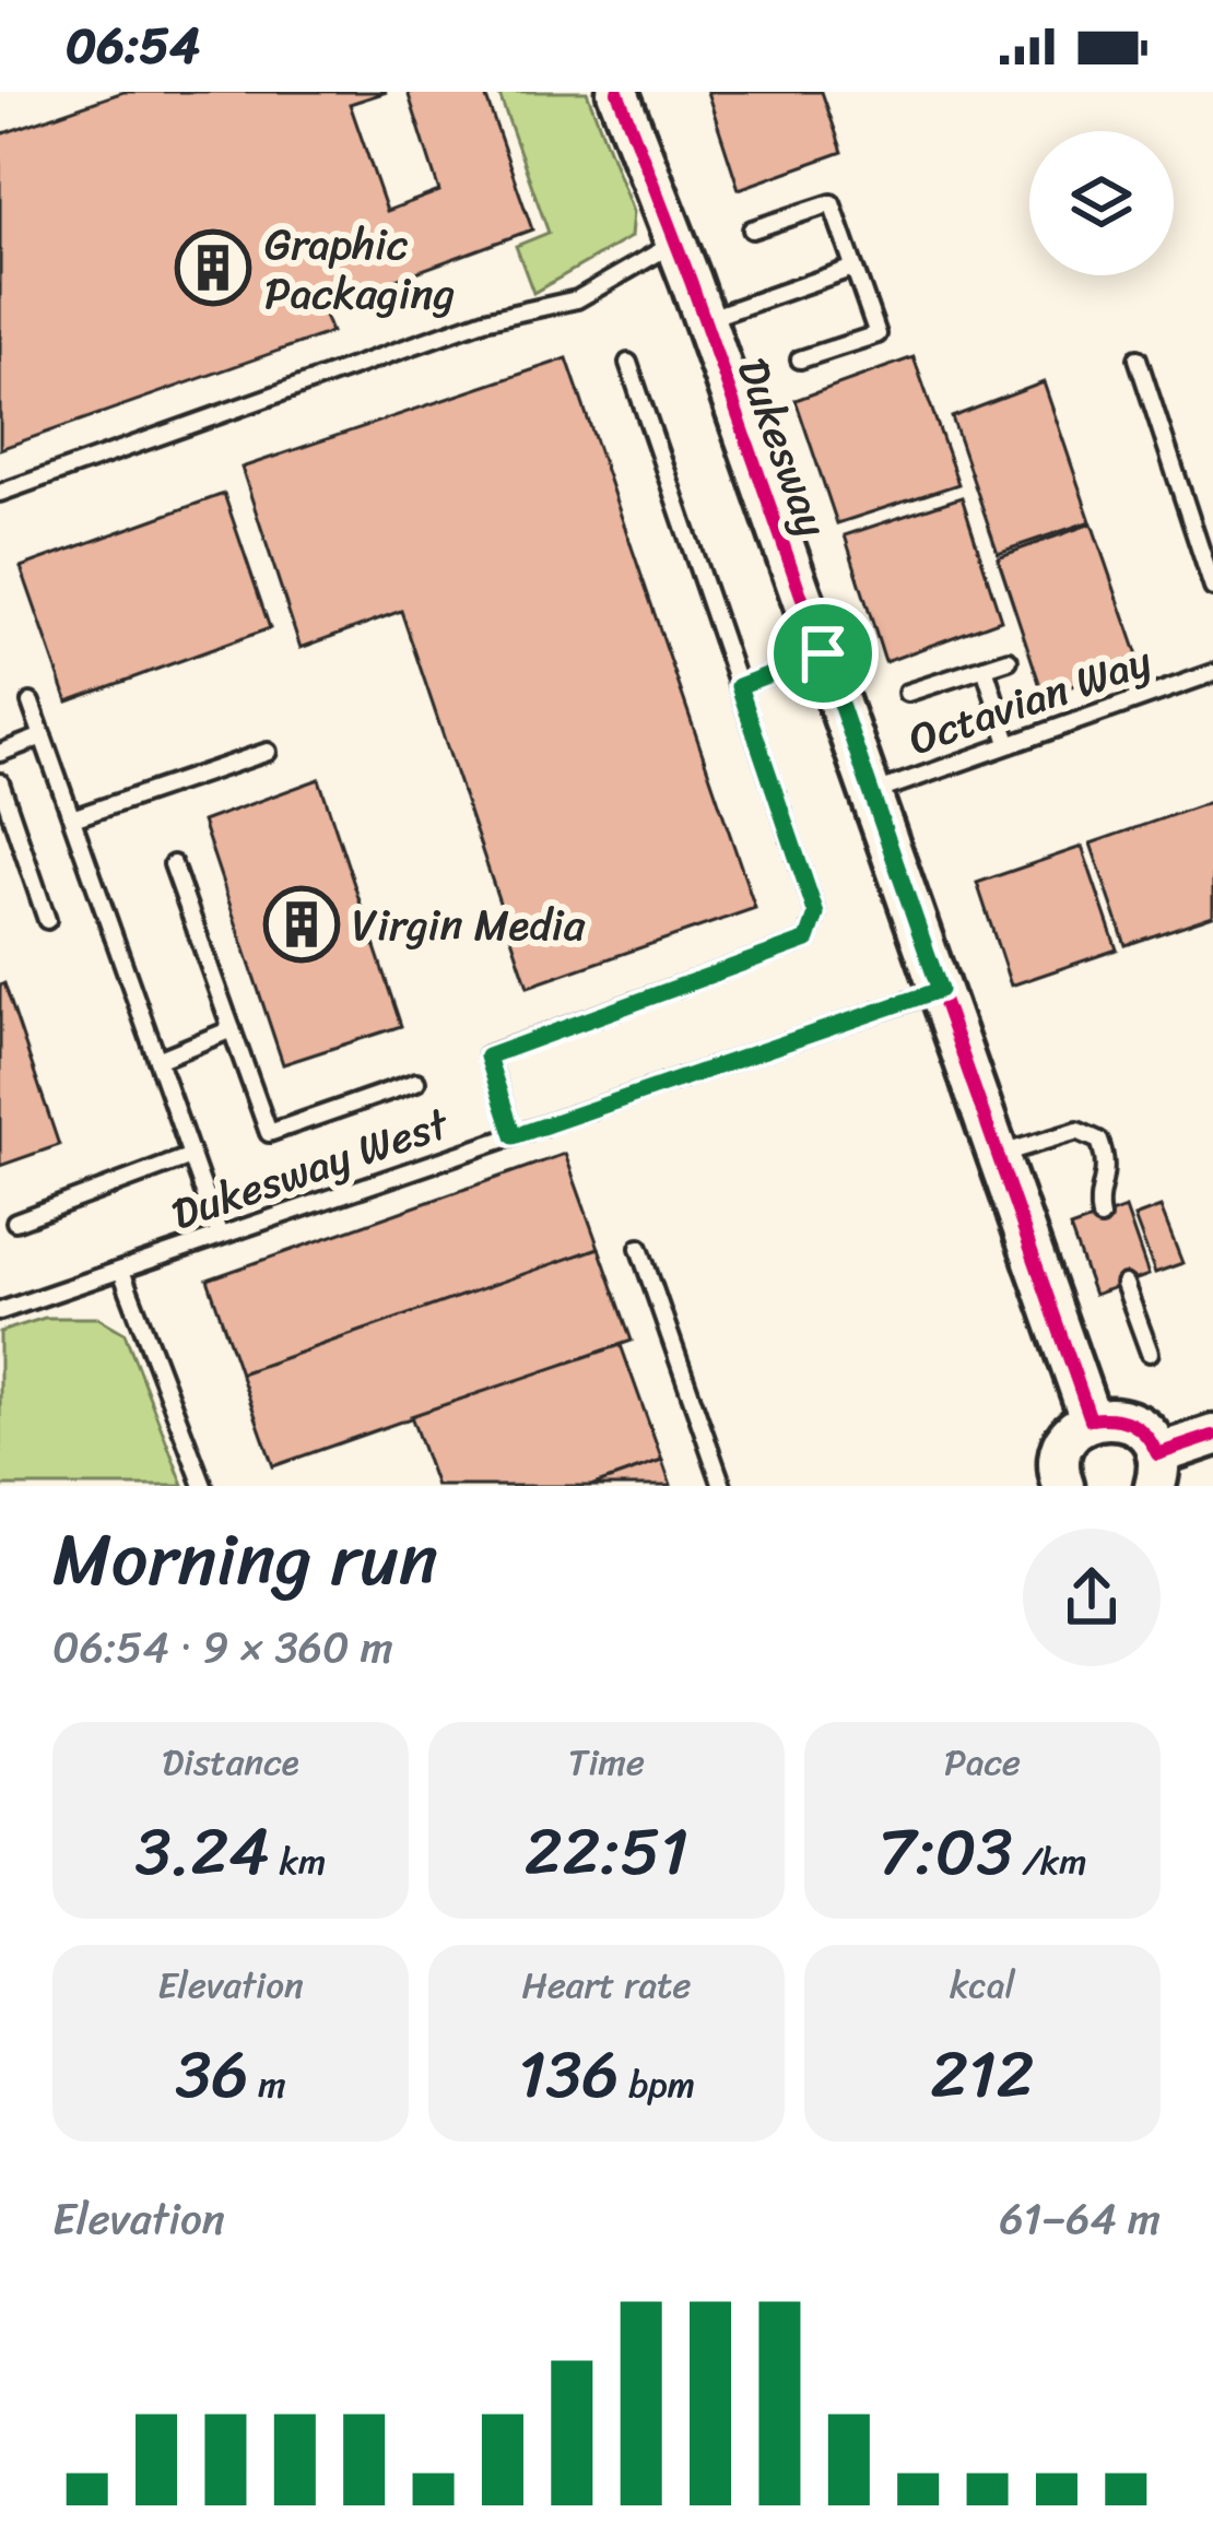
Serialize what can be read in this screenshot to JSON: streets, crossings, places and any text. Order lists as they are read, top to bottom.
{
  "streets": {
    "street": ["Dukesway"],
    "lane": ["Octavian Way", "Dukesway West"]
  },
  "crossings": [
    ["Dukesway", "Octavian Way"],
    ["Dukesway", "Dukesway West"]
  ],
  "places": {
    "building": ["Graphic Packaging", "Virgin Media"]
  },
  "page": {
    "status": "06:54",
    "heading": ["Morning run", "06:54 · 9 × 360 m"],
    "stats": [
      ["Distance", "3.24 km"],
      ["Time", "22:51"],
      ["Pace", "7:03 /km"],
      ["Elevation", "36 m"],
      ["Heart rate", "136 bpm"],
      ["kcal", "212"]
    ],
    "chart": ["Elevation", "61–64 m"]
  }
}
